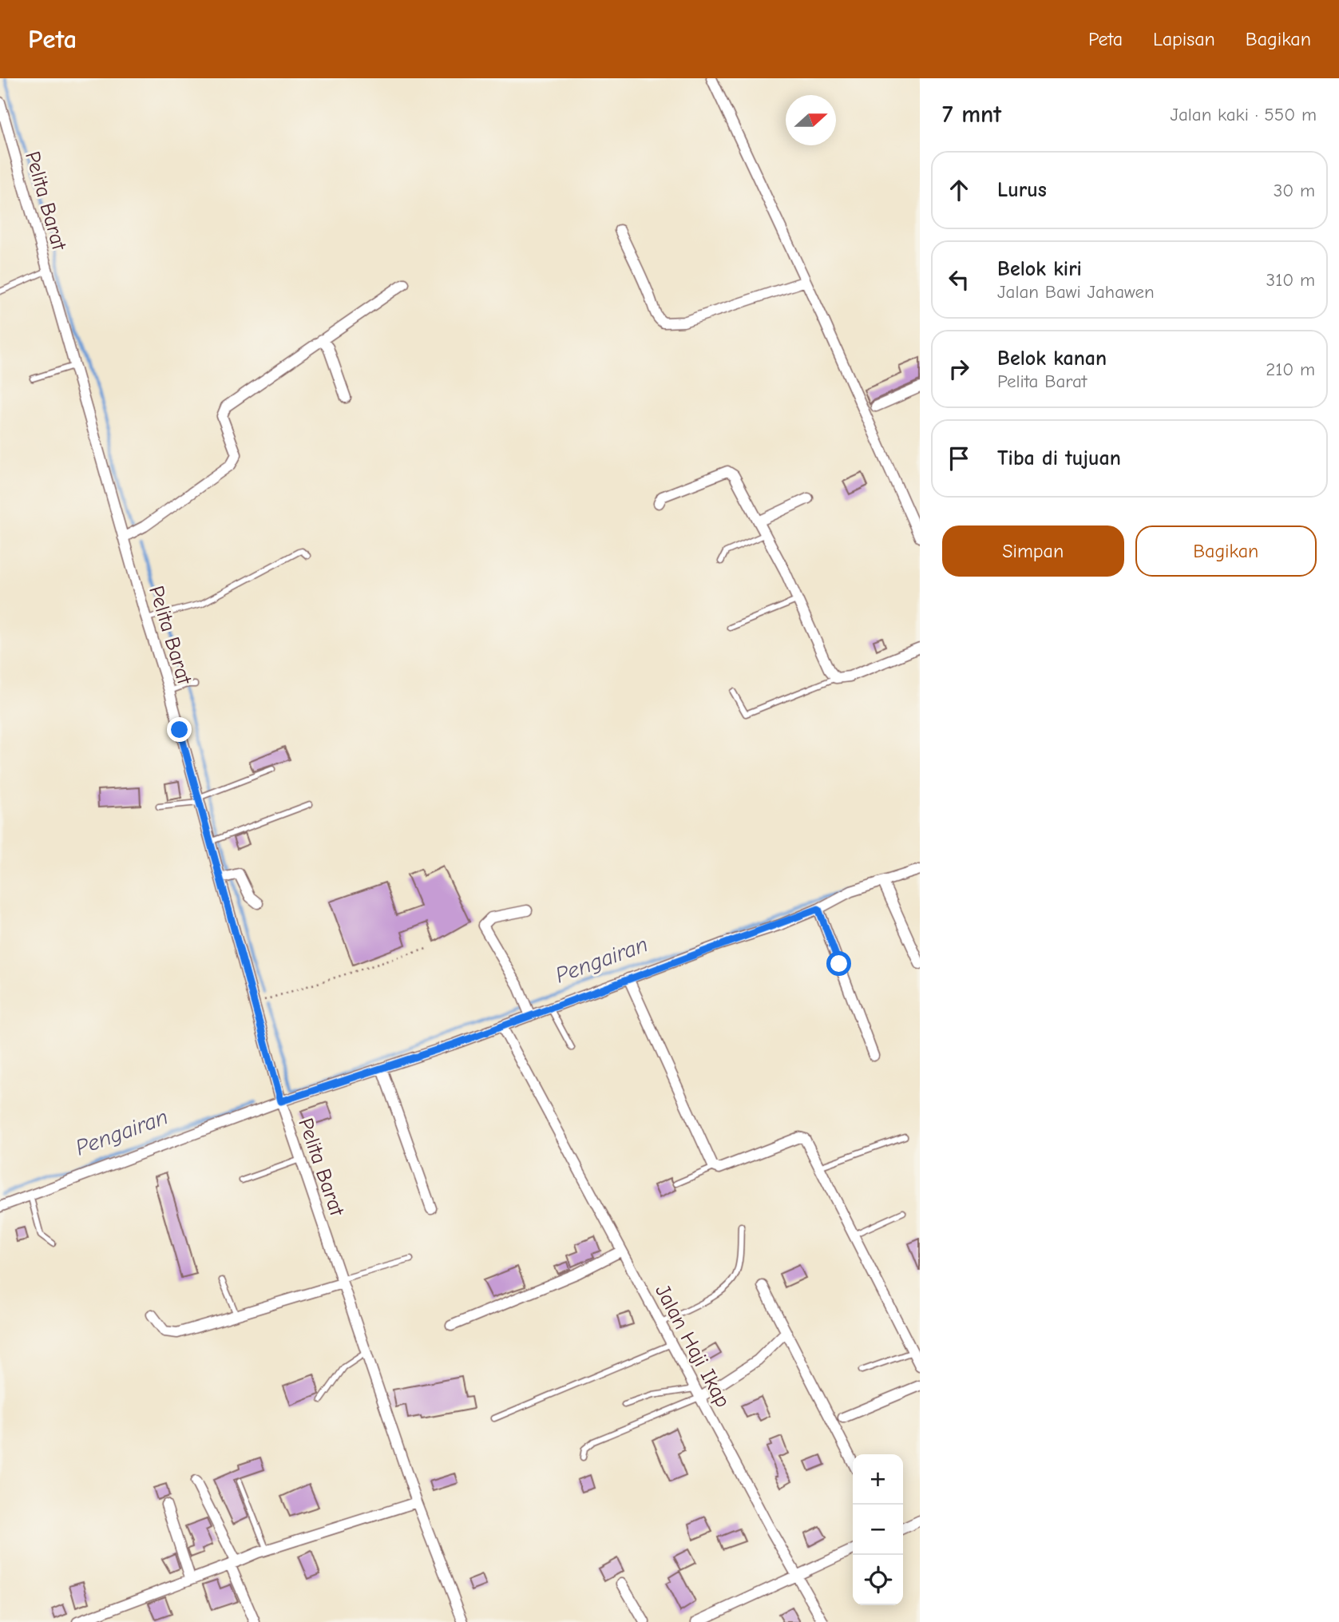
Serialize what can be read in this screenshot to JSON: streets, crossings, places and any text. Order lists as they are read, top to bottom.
{
  "streets": {
    "street": ["Pelita Barat", "Jalan Haji Ikap"]
  },
  "water": ["Pengairan"],
  "north": "right",
  "page": {
    "header": "Peta",
    "nav": ["Peta", "Lapisan", "Bagikan"],
    "heading": ["7 mnt", "Jalan kaki · 550 m"],
    "list": [
      ["Lurus", "30 m"],
      ["Belok kiri", "Jalan Bawi Jahawen", "310 m"],
      ["Belok kanan", "Pelita Barat", "210 m"],
      "Tiba di tujuan"
    ],
    "buttons": ["Simpan", "Bagikan"],
    "map_buttons": ["+", "−"]
  }
}
